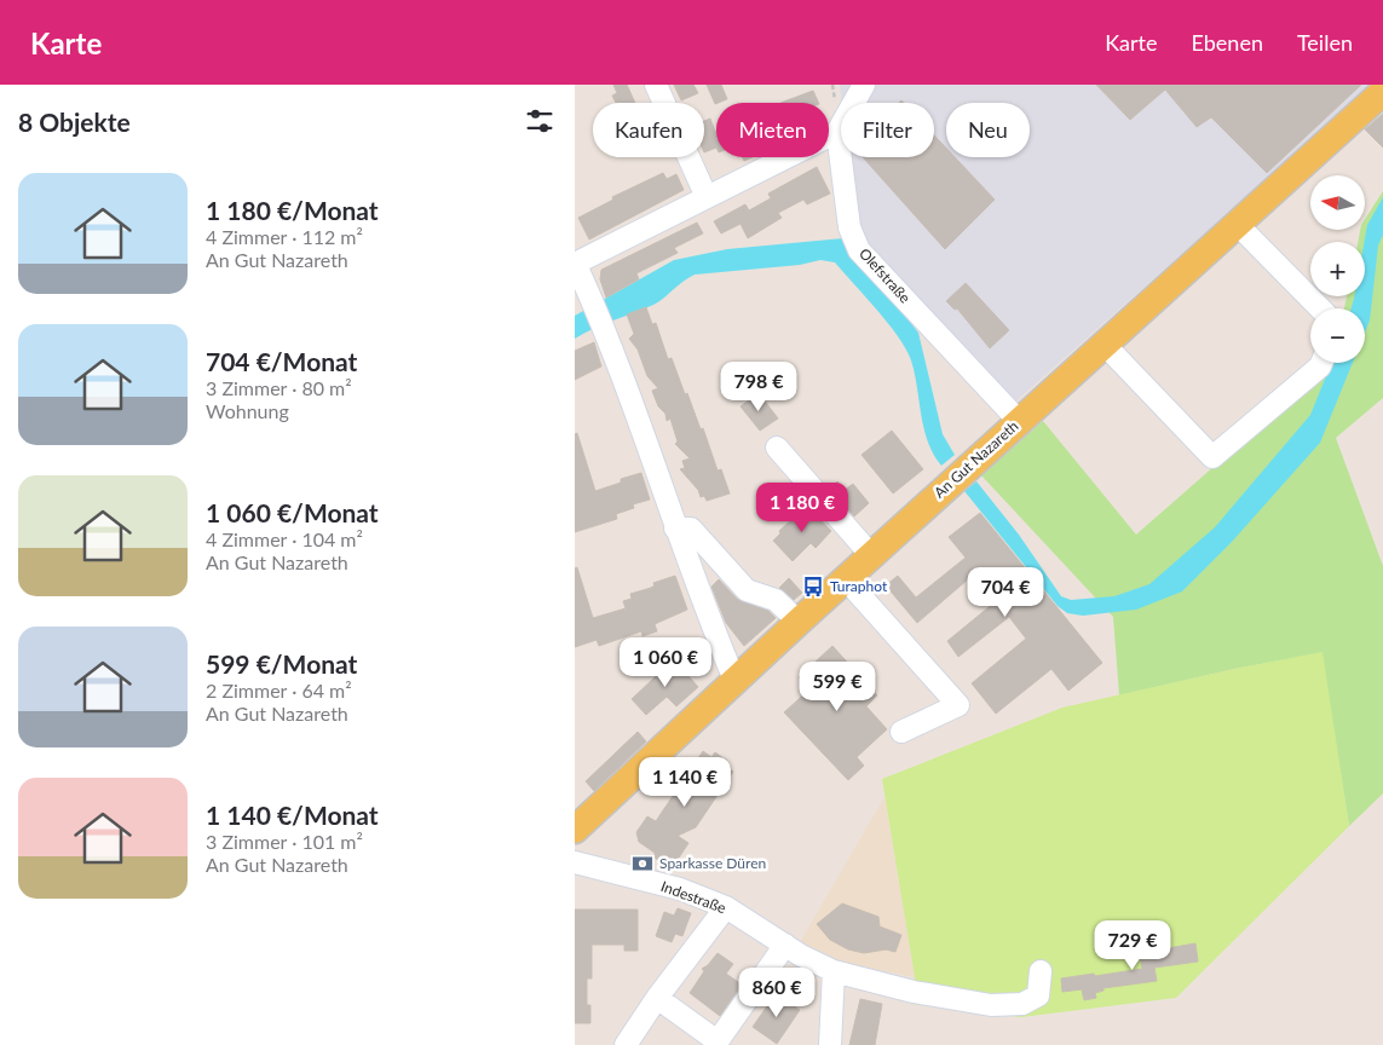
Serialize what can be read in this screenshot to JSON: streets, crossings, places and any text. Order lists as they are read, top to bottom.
{
  "streets": {
    "main road": ["An Gut Nazareth"],
    "street": ["Olefstraße", "Indestraße"]
  },
  "crossings": [
    ["Olefstraße", "An Gut Nazareth"]
  ],
  "places": {
    "bus stop": ["Turaphot"],
    "bank": ["Sparkasse Düren"]
  },
  "north": "left",
  "page": {
    "header": "Karte",
    "nav": ["Karte", "Ebenen", "Teilen"],
    "heading": "8 Objekte",
    "chip": [
      "Kaufen",
      "Mieten",
      "Filter",
      "Neu"
    ],
    "list": [
      {
        "name": "1 180 €/Monat",
        "note": "4 Zimmer · 112 m² · An Gut Nazareth"
      },
      {
        "name": "704 €/Monat",
        "note": "3 Zimmer · 80 m² · Wohnung"
      },
      {
        "name": "1 060 €/Monat",
        "note": "4 Zimmer · 104 m² · An Gut Nazareth"
      },
      {
        "name": "599 €/Monat",
        "note": "2 Zimmer · 64 m² · An Gut Nazareth"
      },
      {
        "name": "1 140 €/Monat",
        "note": "3 Zimmer · 101 m² · An Gut Nazareth"
      }
    ],
    "map_buttons": ["+", "−"],
    "price": [
      "798 €",
      "1 180 €",
      "704 €",
      "1 060 €",
      "599 €",
      "1 140 €",
      "729 €",
      "860 €"
    ]
  }
}
